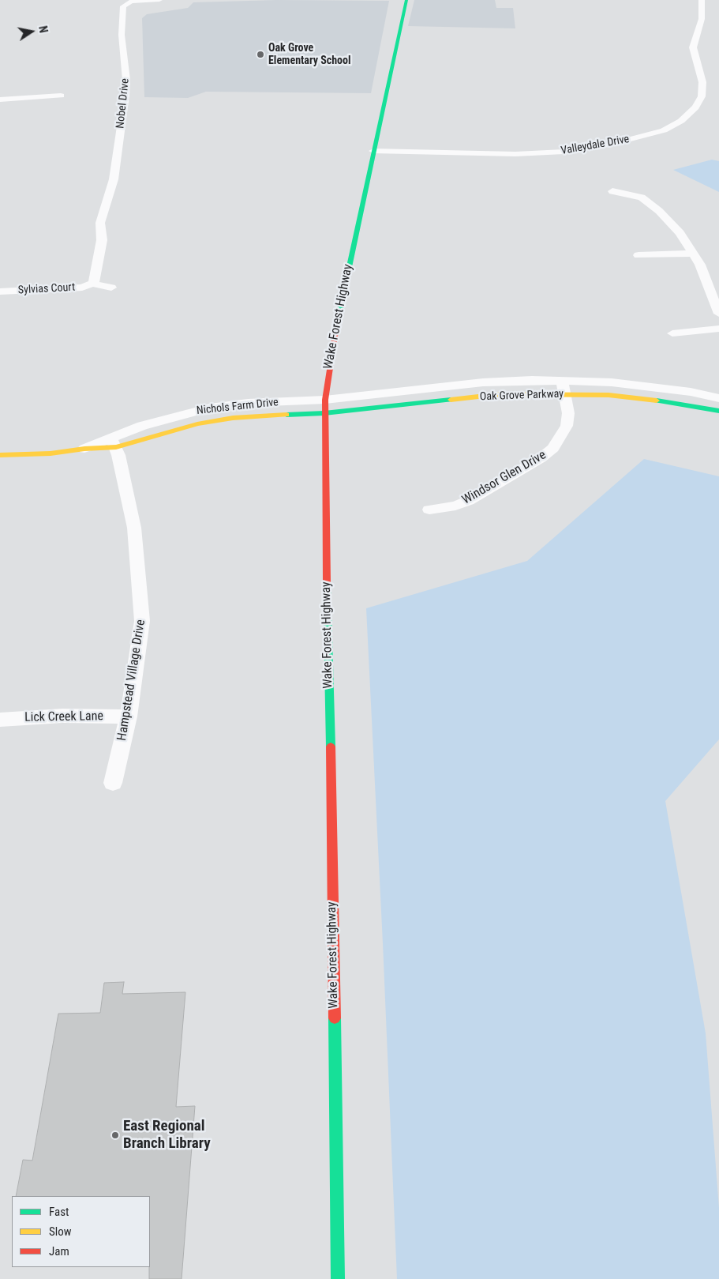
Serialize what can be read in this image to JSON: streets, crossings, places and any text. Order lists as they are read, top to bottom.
{
  "streets": {
    "main road": ["Wake Forest Highway", "Oak Grove Parkway", "Nichols Farm Drive"],
    "street": [
      "Nobel Drive",
      "Valleydale Drive",
      "Sylvias Court",
      "Windsor Glen Drive",
      "Hampstead Village Drive",
      "Lick Creek Lane"
    ]
  },
  "crossings": [
    ["Nobel Drive", "Sylvias Court"],
    ["Valleydale Drive", "Wake Forest Highway"],
    ["Wake Forest Highway", "Oak Grove Parkway"],
    ["Wake Forest Highway", "Nichols Farm Drive"],
    ["Oak Grove Parkway", "Nichols Farm Drive"],
    ["Oak Grove Parkway", "Windsor Glen Drive"],
    ["Nichols Farm Drive", "Hampstead Village Drive"],
    ["Hampstead Village Drive", "Lick Creek Lane"]
  ],
  "places": ["Oak Grove Elementary School", "East Regional Branch Library"],
  "legend": ["Fast", "Slow", "Jam"],
  "north": "right"
}
